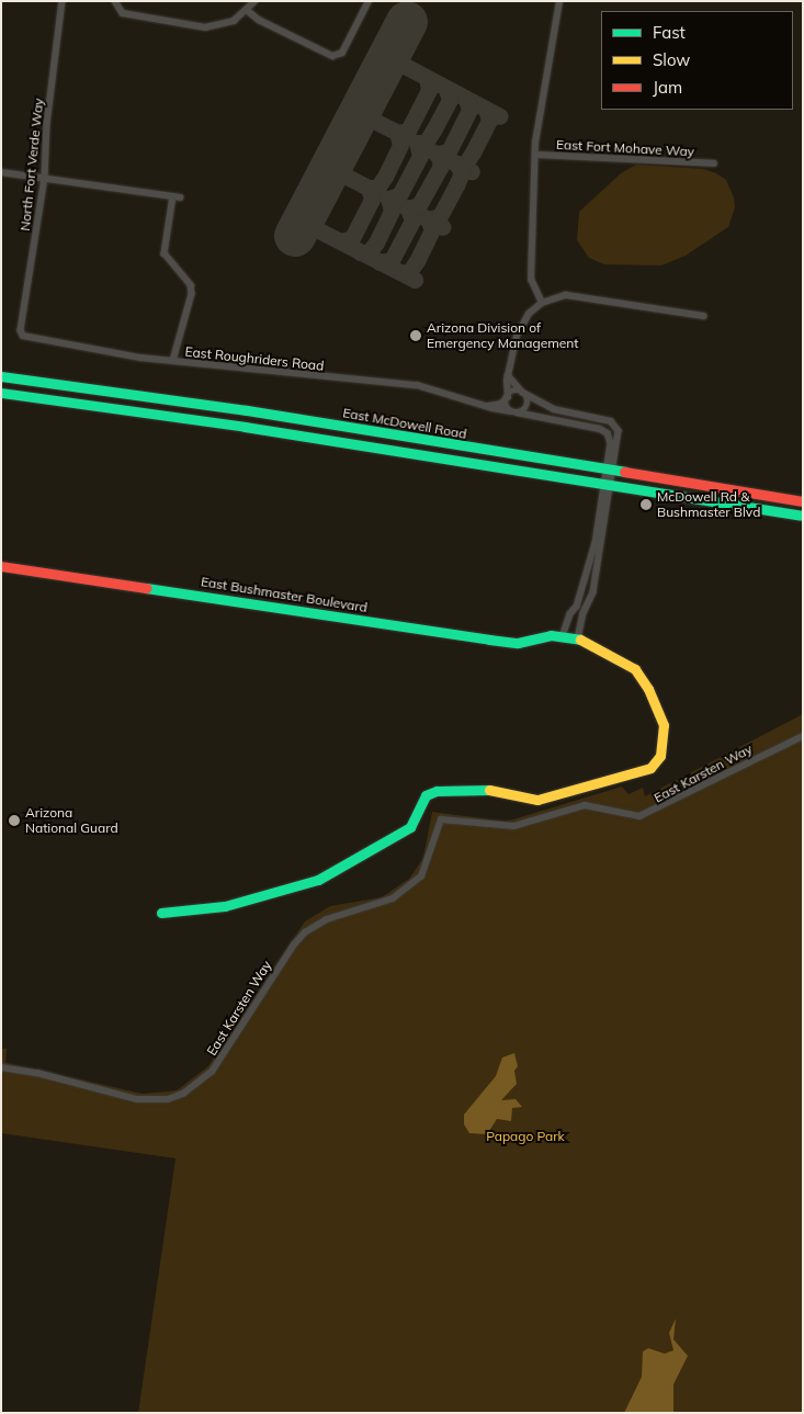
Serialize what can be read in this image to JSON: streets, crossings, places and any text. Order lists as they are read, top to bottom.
{
  "streets": {
    "main road": ["East McDowell Road", "East Bushmaster Boulevard"],
    "street": [
      "East Fort Mohave Way",
      "North Fort Verde Way",
      "East Roughriders Road",
      "East Karsten Way"
    ]
  },
  "crossings": [
    ["North Fort Verde Way", "East Roughriders Road"]
  ],
  "parks": ["Papago Park"],
  "places": ["Arizona Division of Emergency Management", "McDowell Rd & Bushmaster Blvd", "Arizona National Guard"],
  "legend": ["Fast", "Slow", "Jam"]
}
